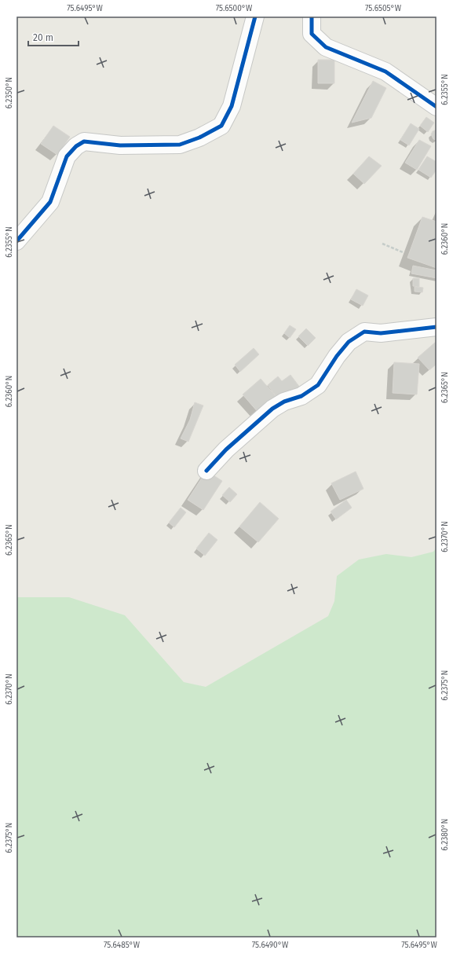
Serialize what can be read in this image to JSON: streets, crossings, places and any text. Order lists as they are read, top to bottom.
{
  "scale_bar": "20 m",
  "coordinates": [
    "75.6495°W",
    "75.6500°W",
    "75.6505°W",
    "6.2355°N",
    "6.2350°N",
    "6.2360°N",
    "6.2365°N",
    "6.2370°N",
    "6.2375°N",
    "6.2380°N",
    "75.6485°W",
    "75.6490°W"
  ]
}
